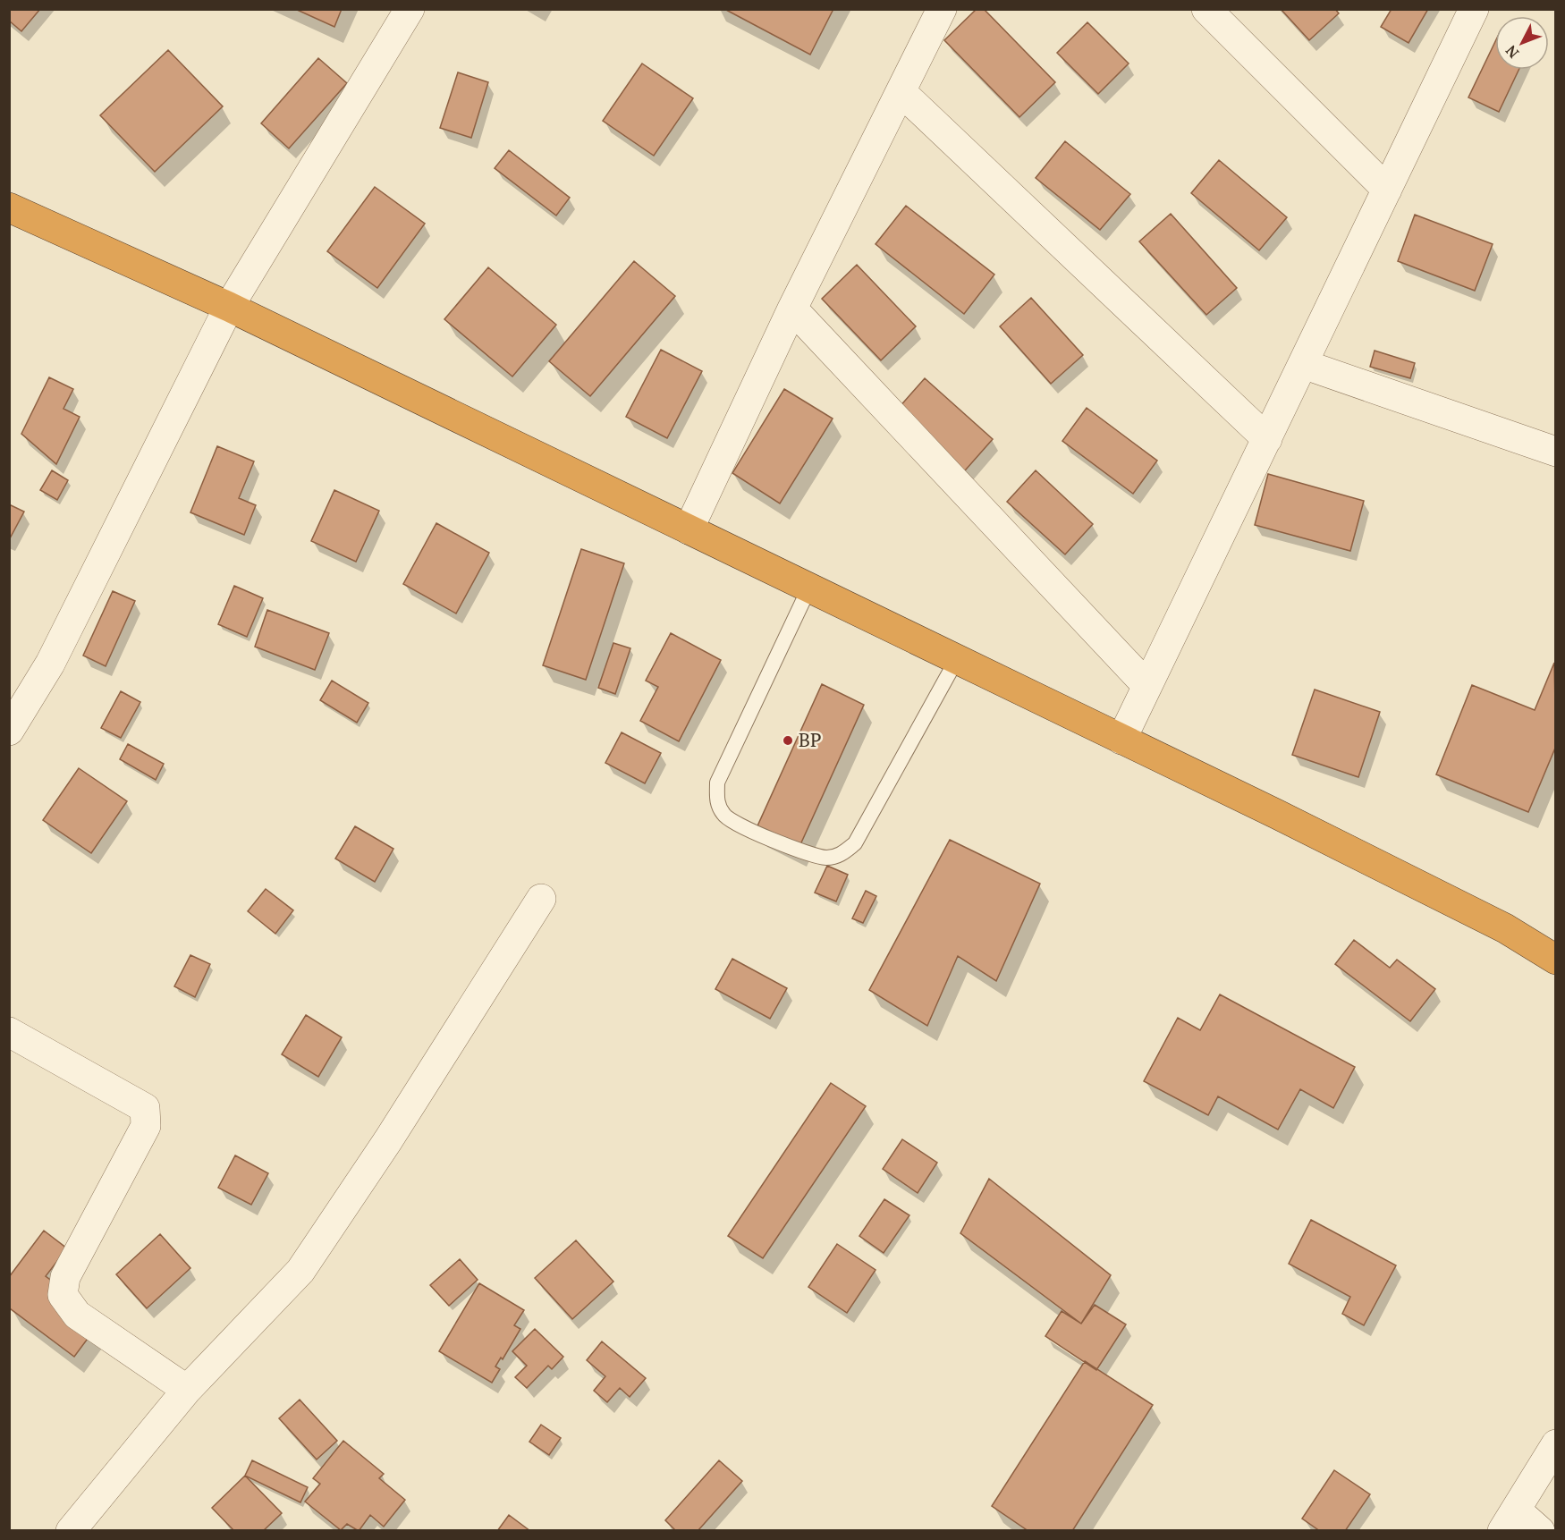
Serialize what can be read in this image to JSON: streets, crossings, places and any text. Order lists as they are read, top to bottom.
{
  "places": ["BP"],
  "north": "bottom left"
}
